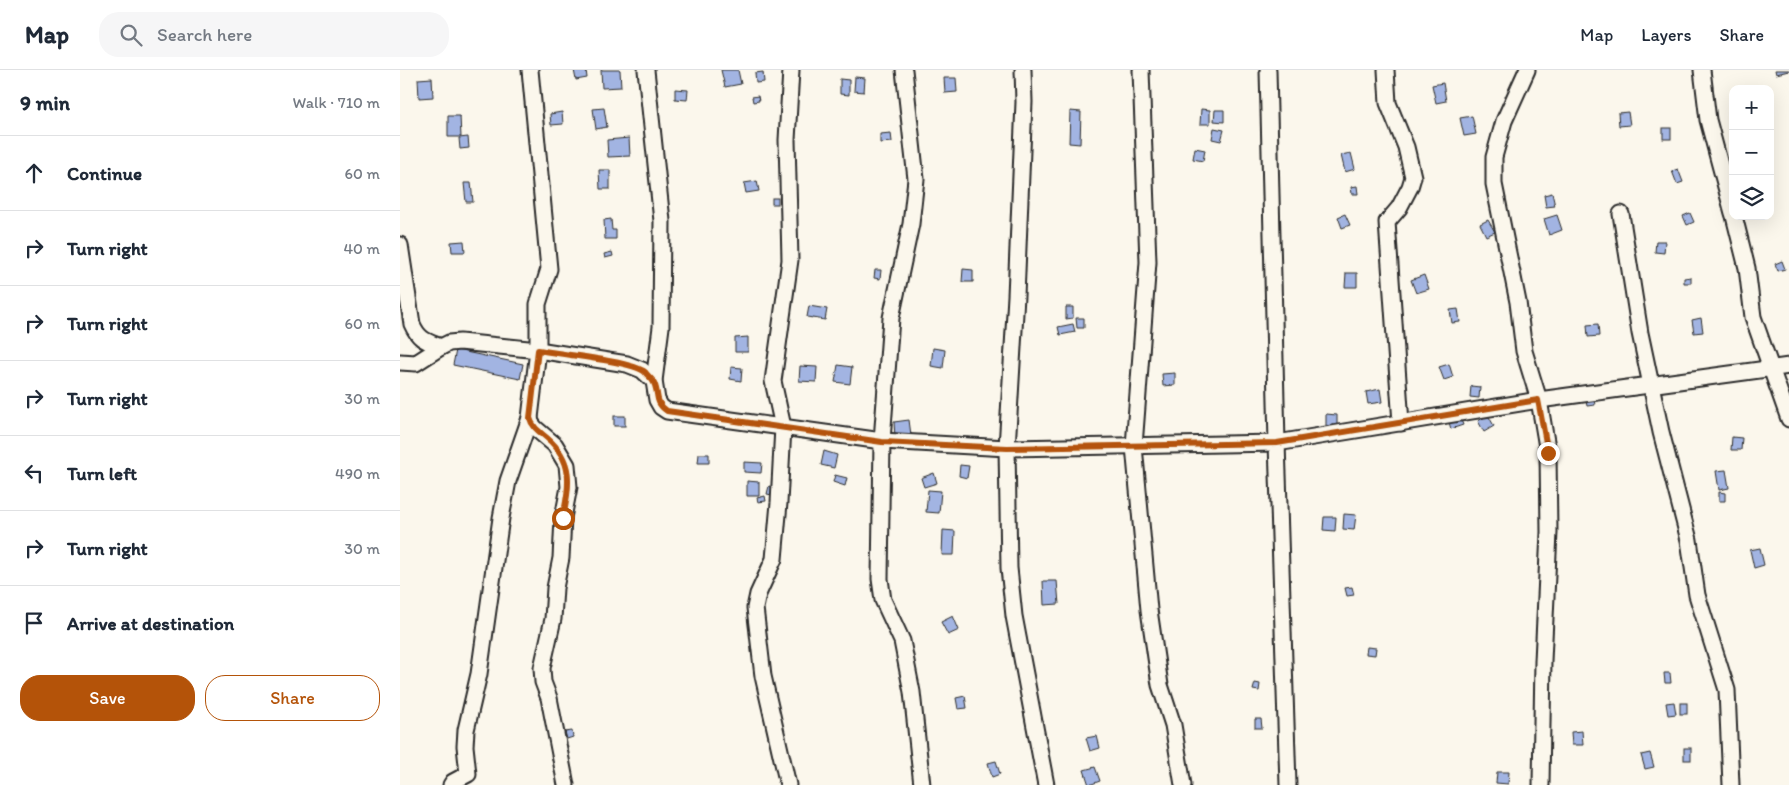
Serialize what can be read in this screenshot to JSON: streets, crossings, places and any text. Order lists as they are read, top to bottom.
{
  "page": {
    "header": "Map",
    "search": "Search here",
    "nav": ["Map", "Layers", "Share"],
    "heading": ["9 min", "Walk · 710 m"],
    "map_buttons": ["+", "−"],
    "list": [
      ["Continue", "60 m"],
      ["Turn right", "40 m"],
      ["Turn right", "60 m"],
      ["Turn right", "30 m"],
      ["Turn left", "490 m"],
      ["Turn right", "30 m"],
      "Arrive at destination"
    ],
    "buttons": ["Save", "Share"]
  }
}
